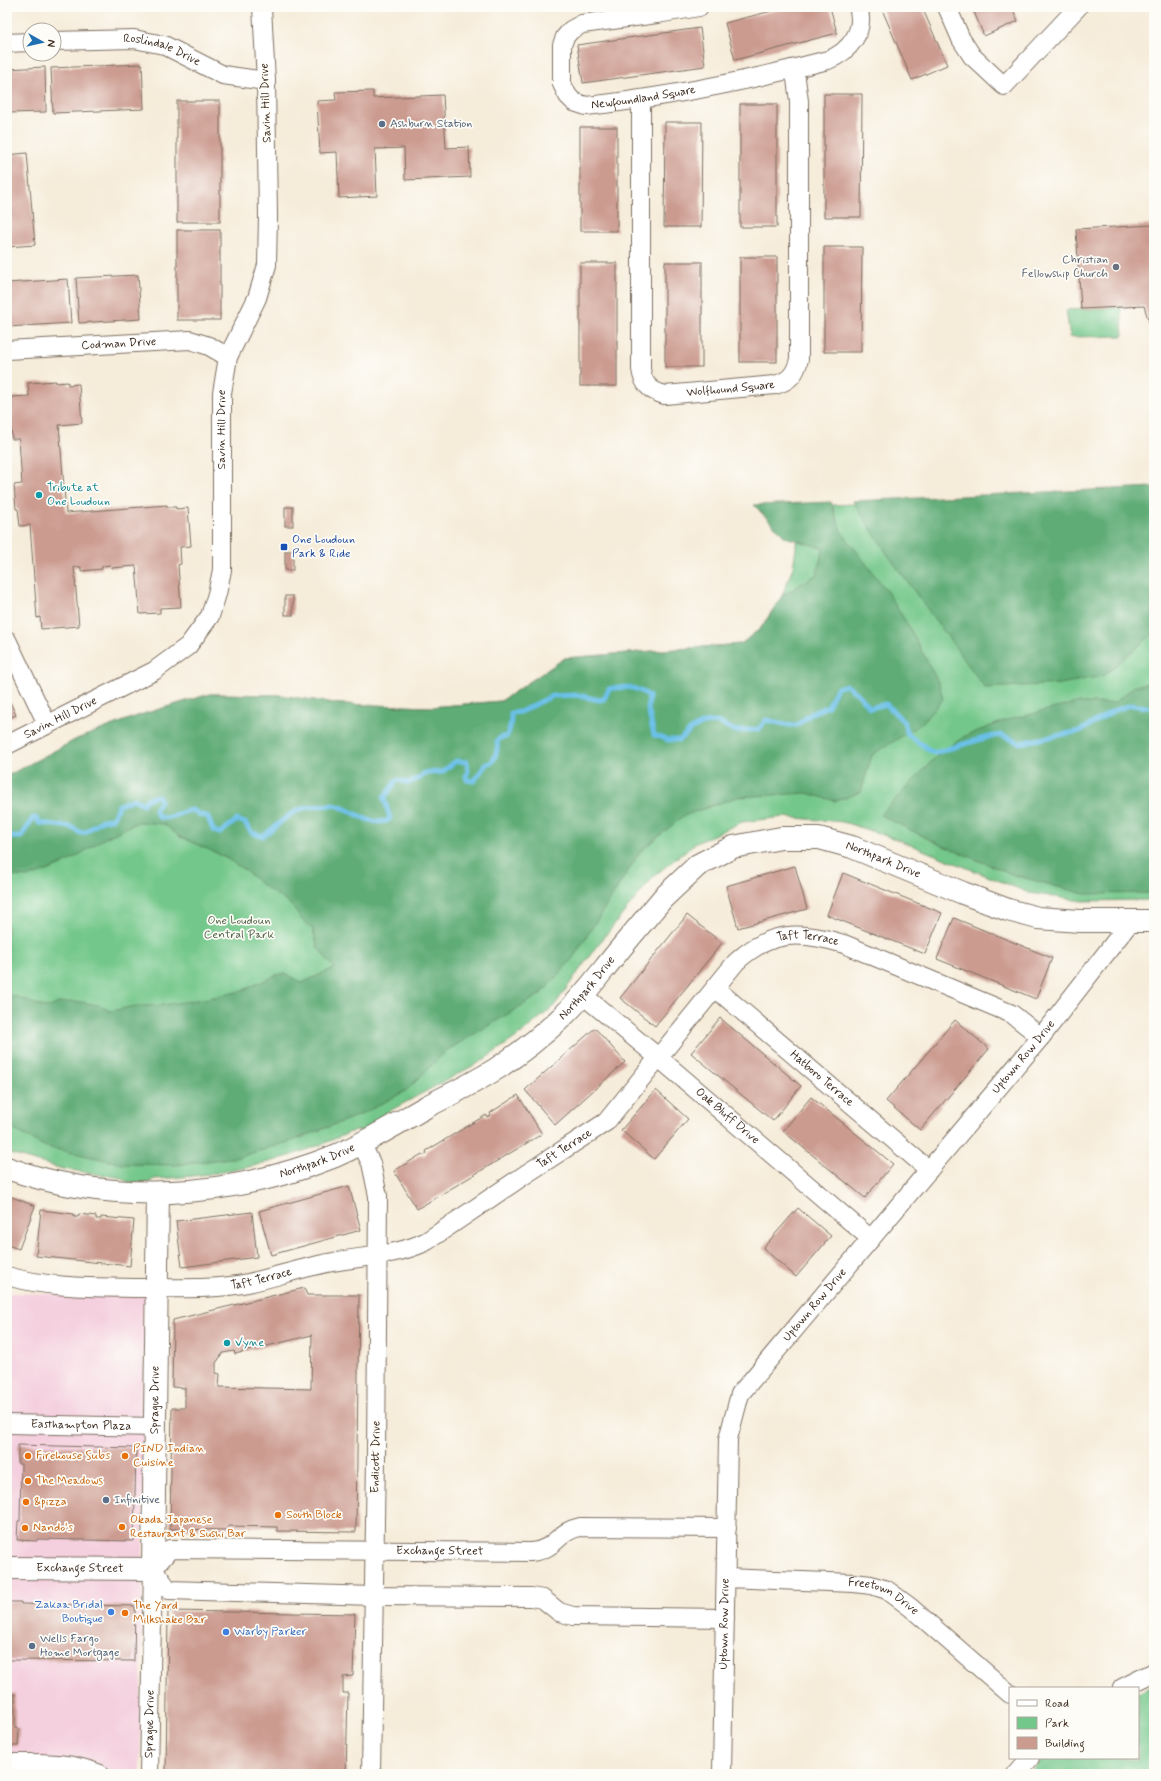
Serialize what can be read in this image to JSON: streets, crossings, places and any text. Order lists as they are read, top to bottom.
{
  "streets": {
    "street": [
      "Roslindale Drive",
      "Newfoundland Square",
      "Savin Hill Drive",
      "Codman Drive",
      "Wolfhound Square",
      "Northpark Drive",
      "Taft Terrace",
      "Uptown Row Drive",
      "Hatboro Terrace",
      "Oak Bluff Drive",
      "Sprague Drive",
      "Easthampton Plaza",
      "Endicott Drive",
      "Exchange Street",
      "Freetown Drive"
    ]
  },
  "crossings": [
    ["Roslindale Drive", "Savin Hill Drive"],
    ["Newfoundland Square", "Wolfhound Square"],
    ["Savin Hill Drive", "Codman Drive"],
    ["Northpark Drive", "Uptown Row Drive"],
    ["Northpark Drive", "Oak Bluff Drive"],
    ["Northpark Drive", "Sprague Drive"],
    ["Northpark Drive", "Endicott Drive"],
    ["Taft Terrace", "Uptown Row Drive"],
    ["Taft Terrace", "Hatboro Terrace"],
    ["Taft Terrace", "Oak Bluff Drive"],
    ["Taft Terrace", "Sprague Drive"],
    ["Taft Terrace", "Endicott Drive"],
    ["Uptown Row Drive", "Hatboro Terrace"],
    ["Uptown Row Drive", "Oak Bluff Drive"],
    ["Uptown Row Drive", "Exchange Street"],
    ["Uptown Row Drive", "Freetown Drive"],
    ["Sprague Drive", "Easthampton Plaza"],
    ["Sprague Drive", "Exchange Street"],
    ["Endicott Drive", "Exchange Street"]
  ],
  "parks": ["One Loudoun Central Park"],
  "places": {
    "other": [
      "Ashburn Station",
      "Christian Fellowship Church",
      "Tribute at One Loudoun",
      "Vyne",
      "Firehouse Subs",
      "PIND Indian Cuisine",
      "The Meadows",
      "Infinitive",
      "&pizza",
      "South Block",
      "Okada Japanese Restaurant & Sushi Bar",
      "Nando's",
      "Zakaa Bridal Boutique",
      "The Yard Milkshake Bar",
      "Warby Parker",
      "Wells Fargo Home Mortgage"
    ],
    "transit": ["One Loudoun Park & Ride"]
  },
  "legend": ["Road", "Park", "Building"],
  "north": "right"
}
